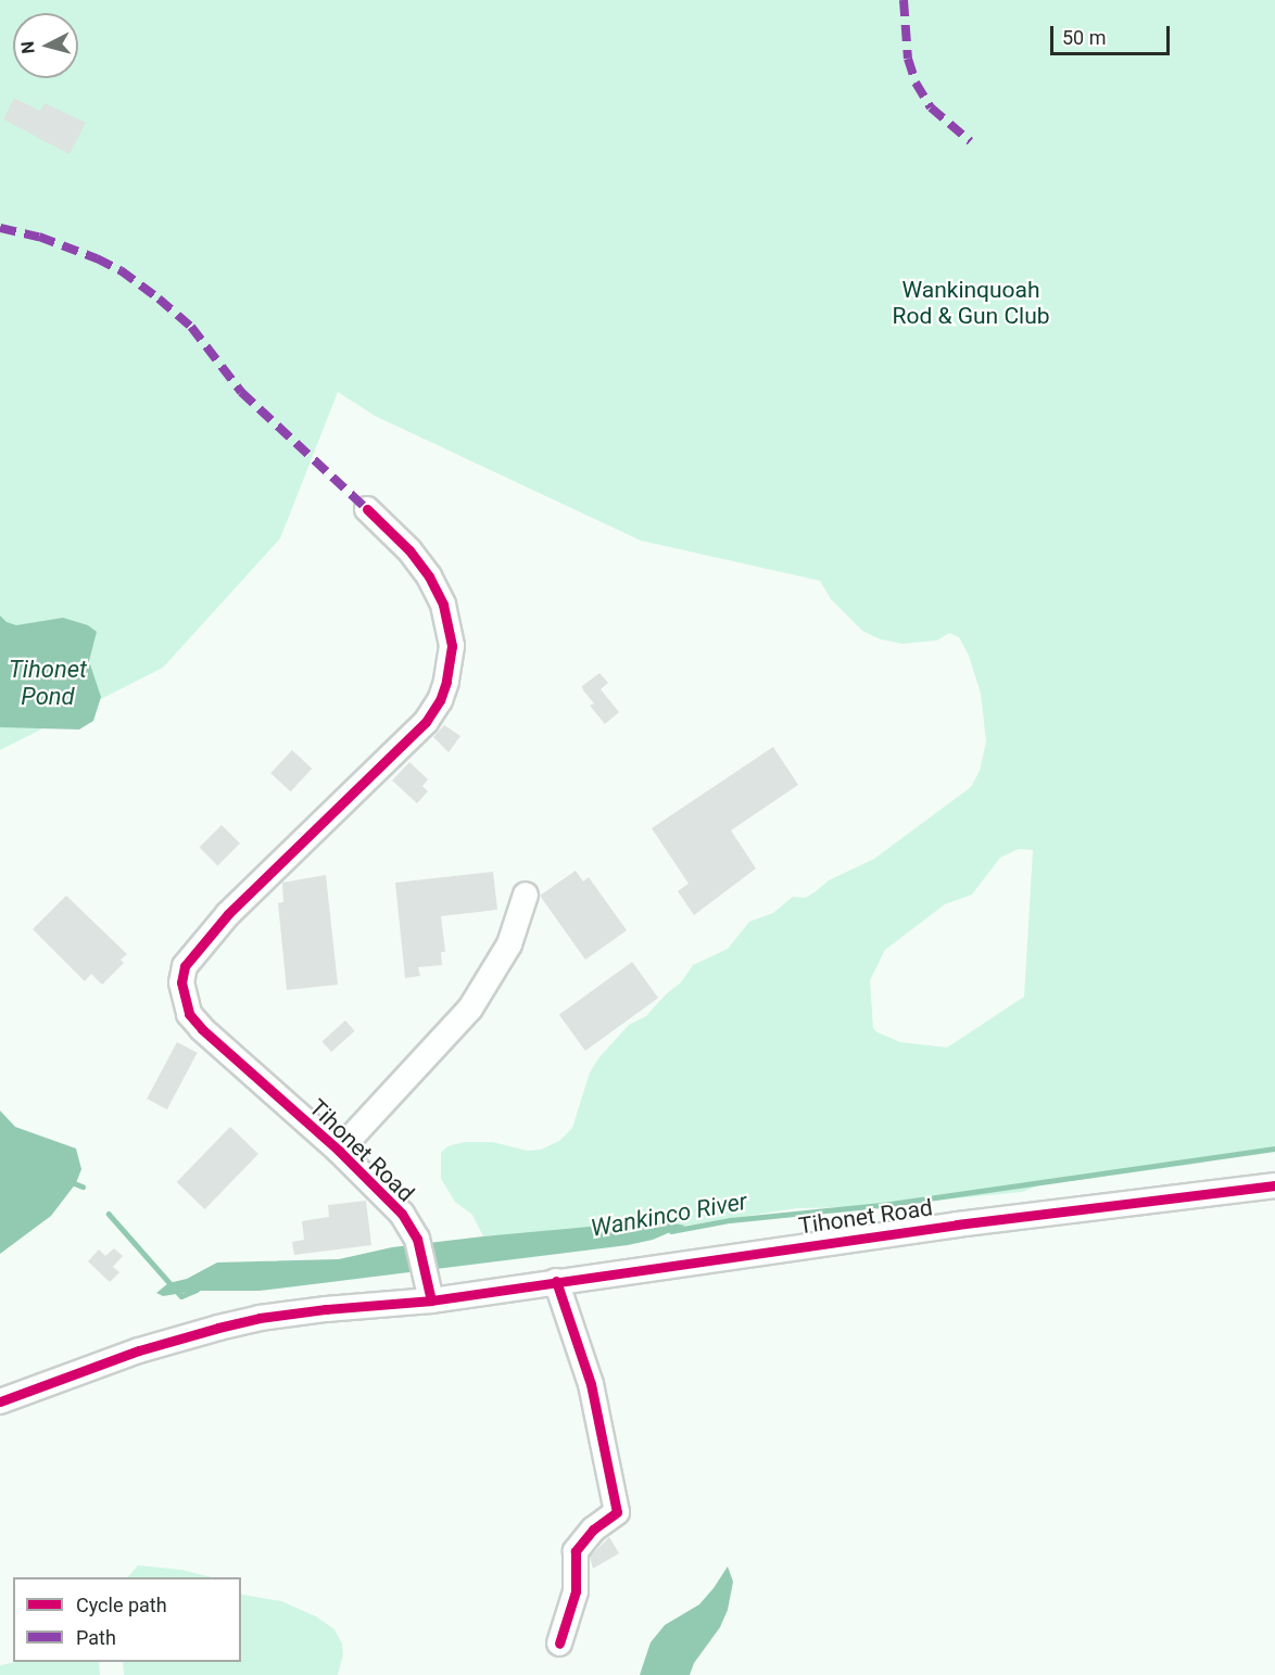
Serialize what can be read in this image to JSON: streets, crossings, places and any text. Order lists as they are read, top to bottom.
{
  "streets": {
    "street": ["Tihonet Road"]
  },
  "water": ["Tihonet Pond", "Wankinco River"],
  "parks": ["Wankinquoah Rod & Gun Club"],
  "legend": ["Cycle path", "Path"],
  "scale_bar": "50 m",
  "north": "left"
}
